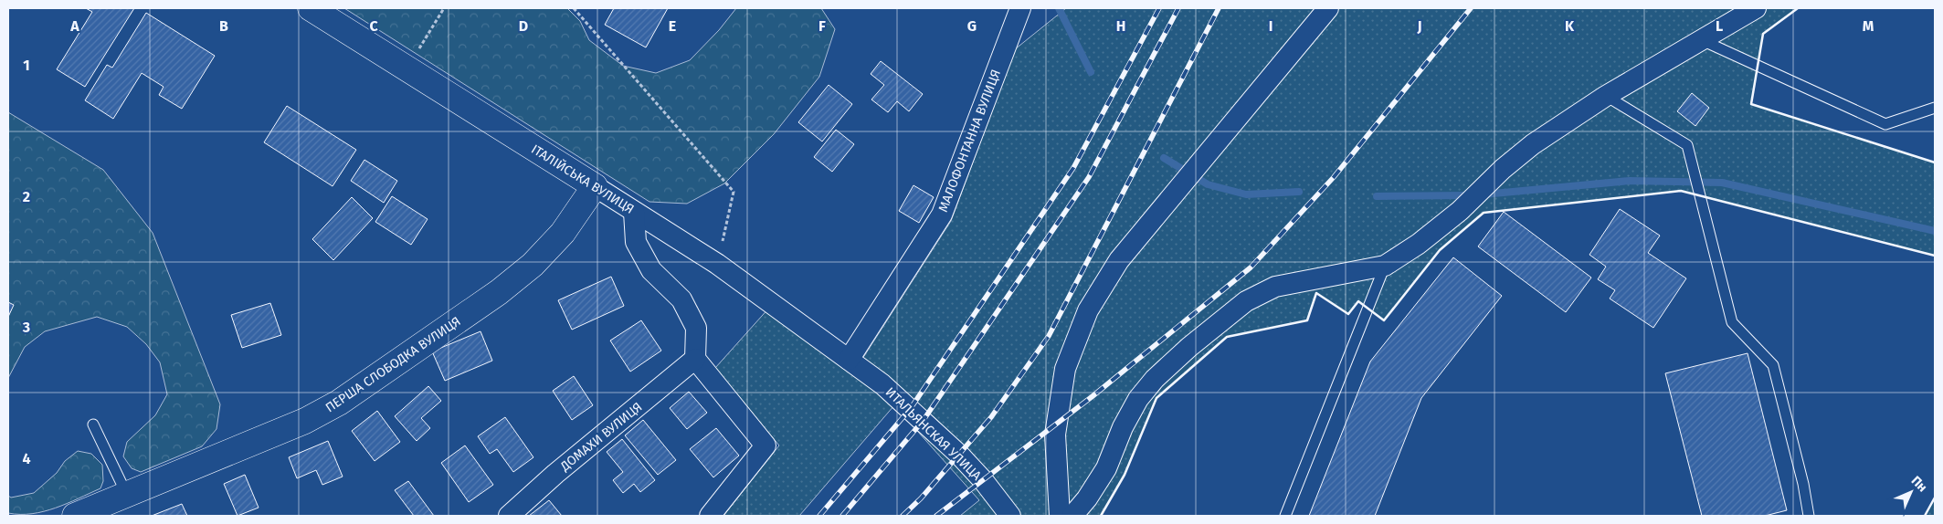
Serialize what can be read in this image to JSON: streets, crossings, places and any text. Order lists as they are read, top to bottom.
{
  "streets": {
    "street": [
      "МАЛОФОНТАННА ВУЛИЦЯ",
      "ІТАЛІЙСЬКА ВУЛИЦЯ",
      "ПЕРША СЛОБОДКА ВУЛИЦЯ",
      "ИТАЛЬЯНСКАЯ УЛИЦА",
      "ДОМАХИ ВУЛИЦЯ"
    ]
  },
  "crossings": [
    ["МАЛОФОНТАННА ВУЛИЦЯ", "ІТАЛІЙСЬКА ВУЛИЦЯ"],
    ["МАЛОФОНТАННА ВУЛИЦЯ", "ИТАЛЬЯНСКАЯ УЛИЦА"],
    ["ІТАЛІЙСЬКА ВУЛИЦЯ", "ПЕРША СЛОБОДКА ВУЛИЦЯ"],
    ["ІТАЛІЙСЬКА ВУЛИЦЯ", "ИТАЛЬЯНСКАЯ УЛИЦА"]
  ],
  "north": "top right",
  "grid": {
    "columns": [
      "A",
      "B",
      "C",
      "D",
      "E",
      "F",
      "G",
      "H",
      "I",
      "J",
      "K",
      "L",
      "M"
    ],
    "rows": [
      "1",
      "2",
      "3",
      "4"
    ]
  }
}
